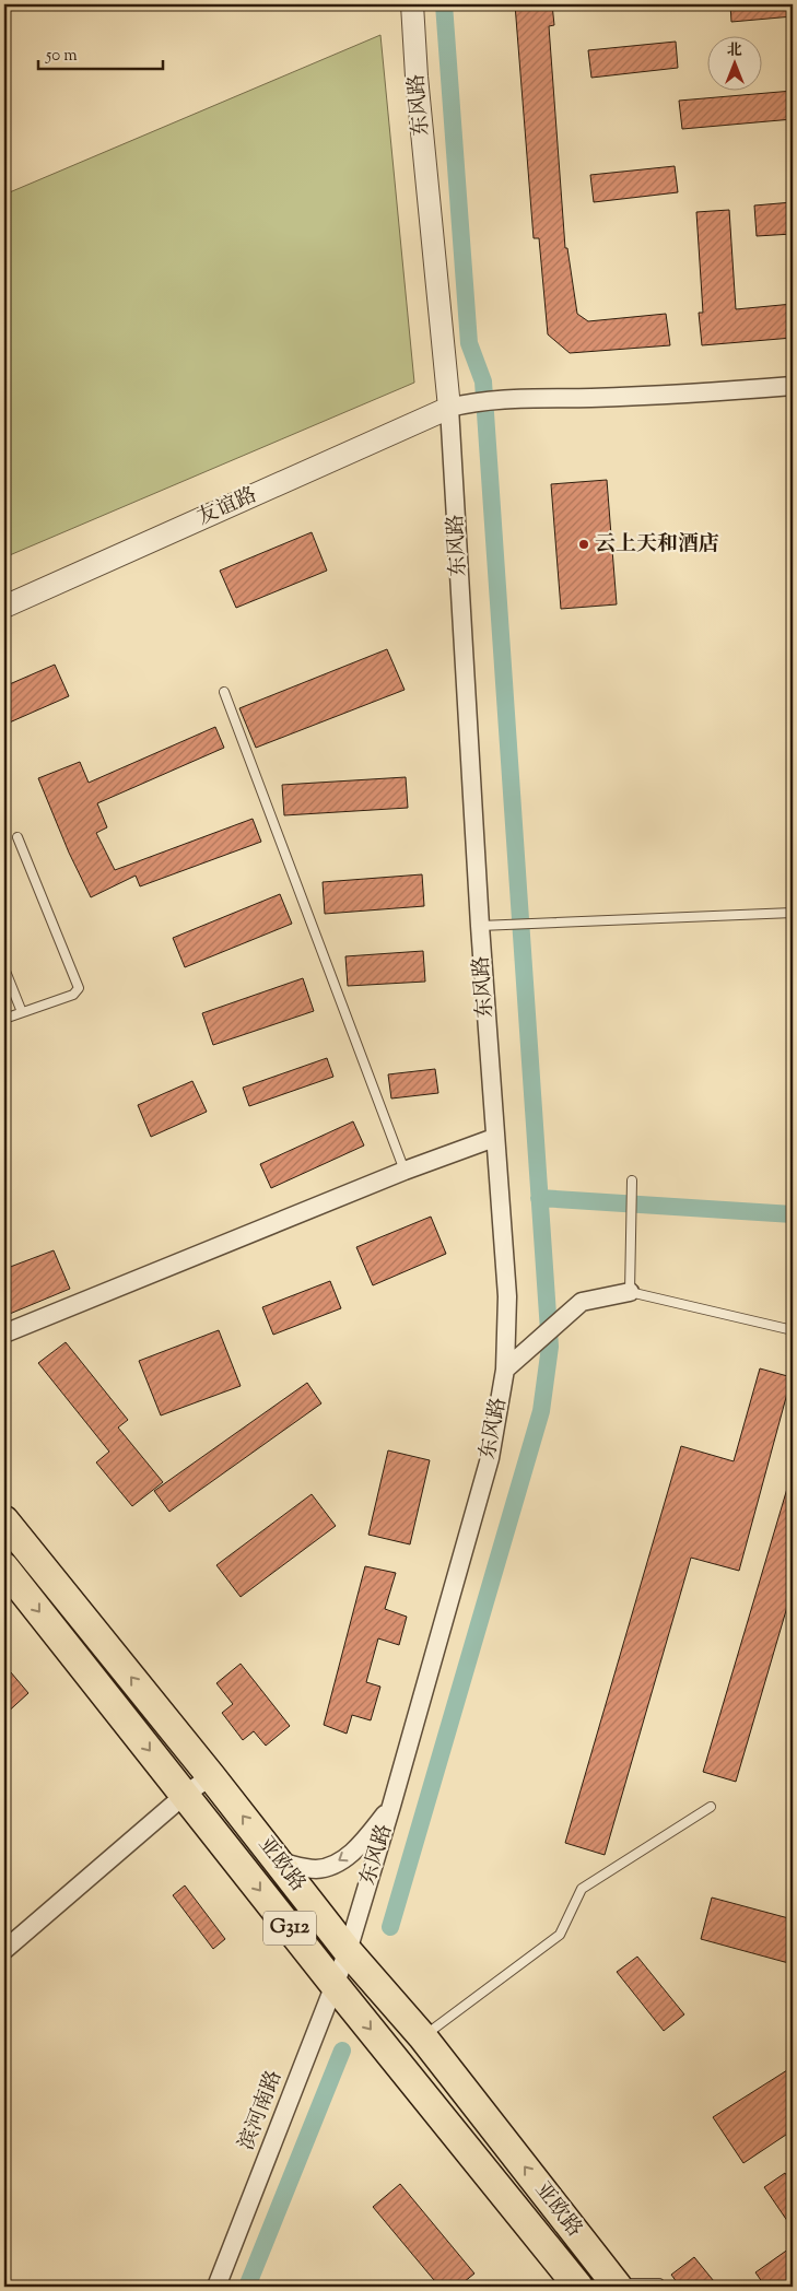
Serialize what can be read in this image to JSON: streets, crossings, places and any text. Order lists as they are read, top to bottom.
{
  "streets": {
    "highway": ["亚欧路", "G312"],
    "street": ["东风路", "友谊路", "滨河南路"]
  },
  "crossings": [
    ["东风路", "友谊路"],
    ["东风路", "亚欧路"],
    ["东风路", "滨河南路"],
    ["亚欧路", "滨河南路"]
  ],
  "places": ["云上天和酒店"],
  "scale_bar": "50 m",
  "north": "top"
}
